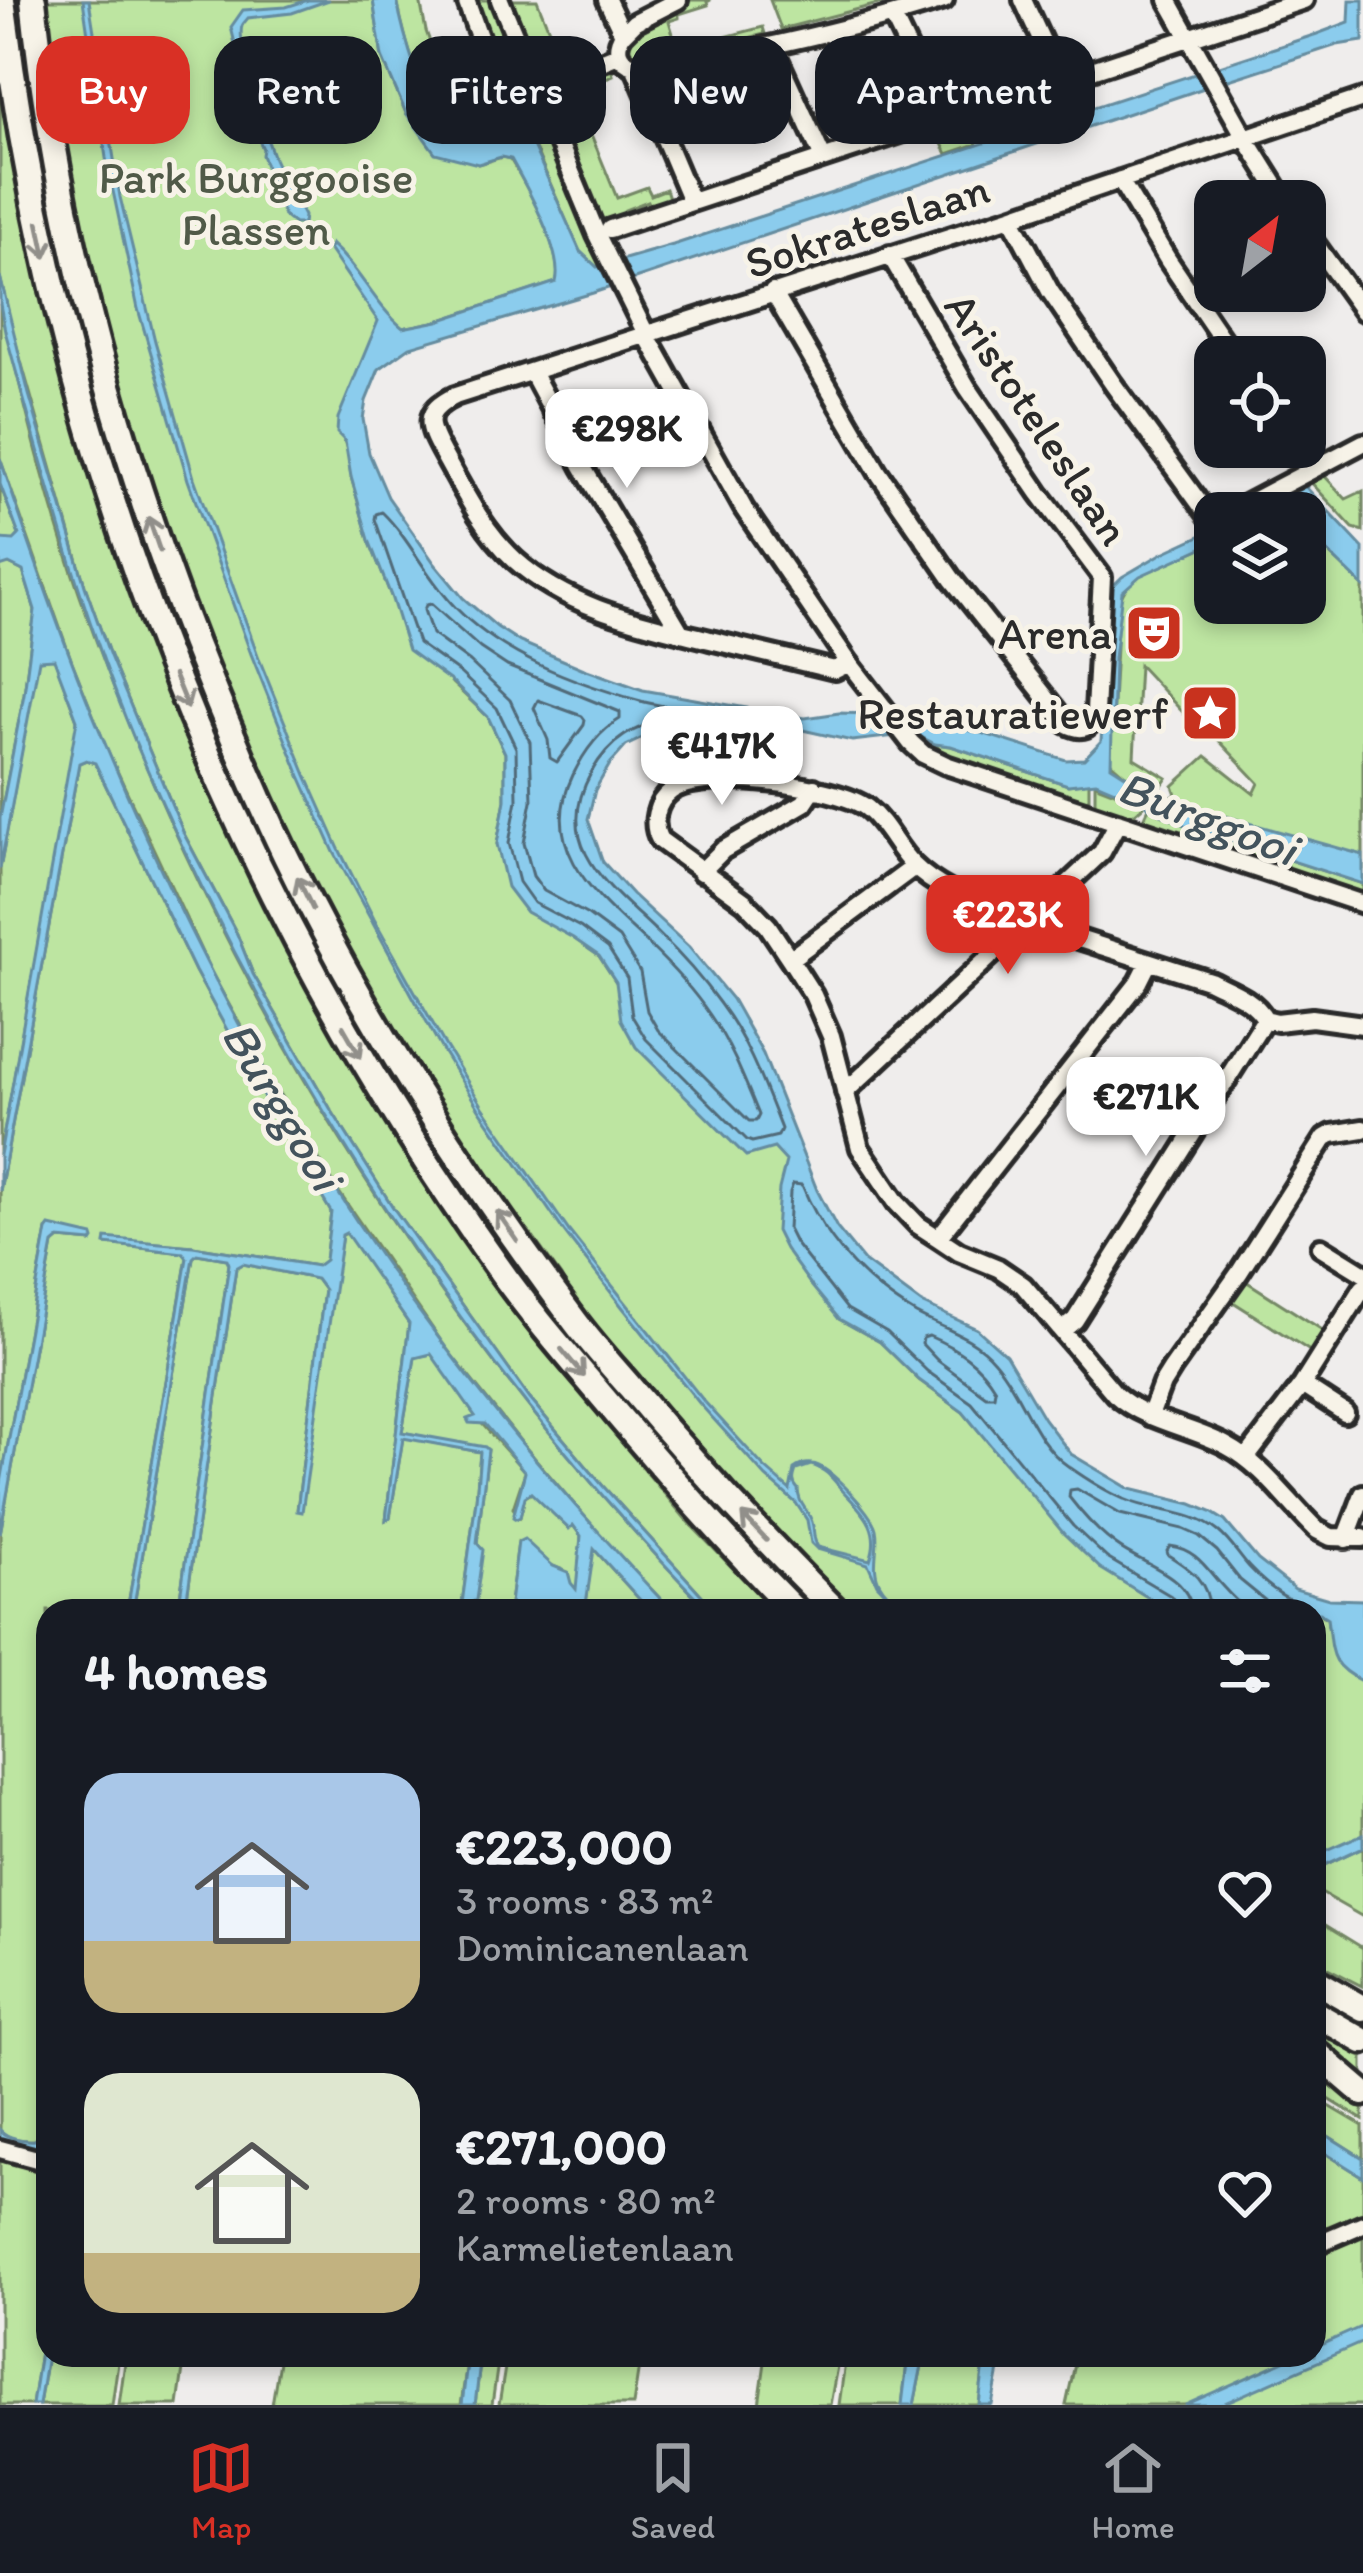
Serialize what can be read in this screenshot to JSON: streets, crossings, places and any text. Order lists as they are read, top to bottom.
{
  "streets": {
    "street": ["Sokrateslaan", "Aristoteleslaan"]
  },
  "crossings": [
    ["Sokrateslaan", "Aristoteleslaan"]
  ],
  "water": ["Burggooi"],
  "parks": ["Park Burggooise Plassen"],
  "places": {
    "theatre": ["Arena"],
    "place": ["Restauratiewerf"]
  },
  "north": "top right",
  "page": {
    "chip": [
      "Buy",
      "Rent",
      "Filters",
      "New",
      "Apartment"
    ],
    "price": [
      "€298K",
      "€417K",
      "€223K",
      "€271K"
    ],
    "heading": "4 homes",
    "list": [
      {
        "name": "€223,000",
        "note": "3 rooms · 83 m² · Dominicanenlaan"
      },
      {
        "name": "€271,000",
        "note": "2 rooms · 80 m² · Karmelietenlaan"
      }
    ],
    "tabs": ["Map", "Saved", "Home"]
  }
}
